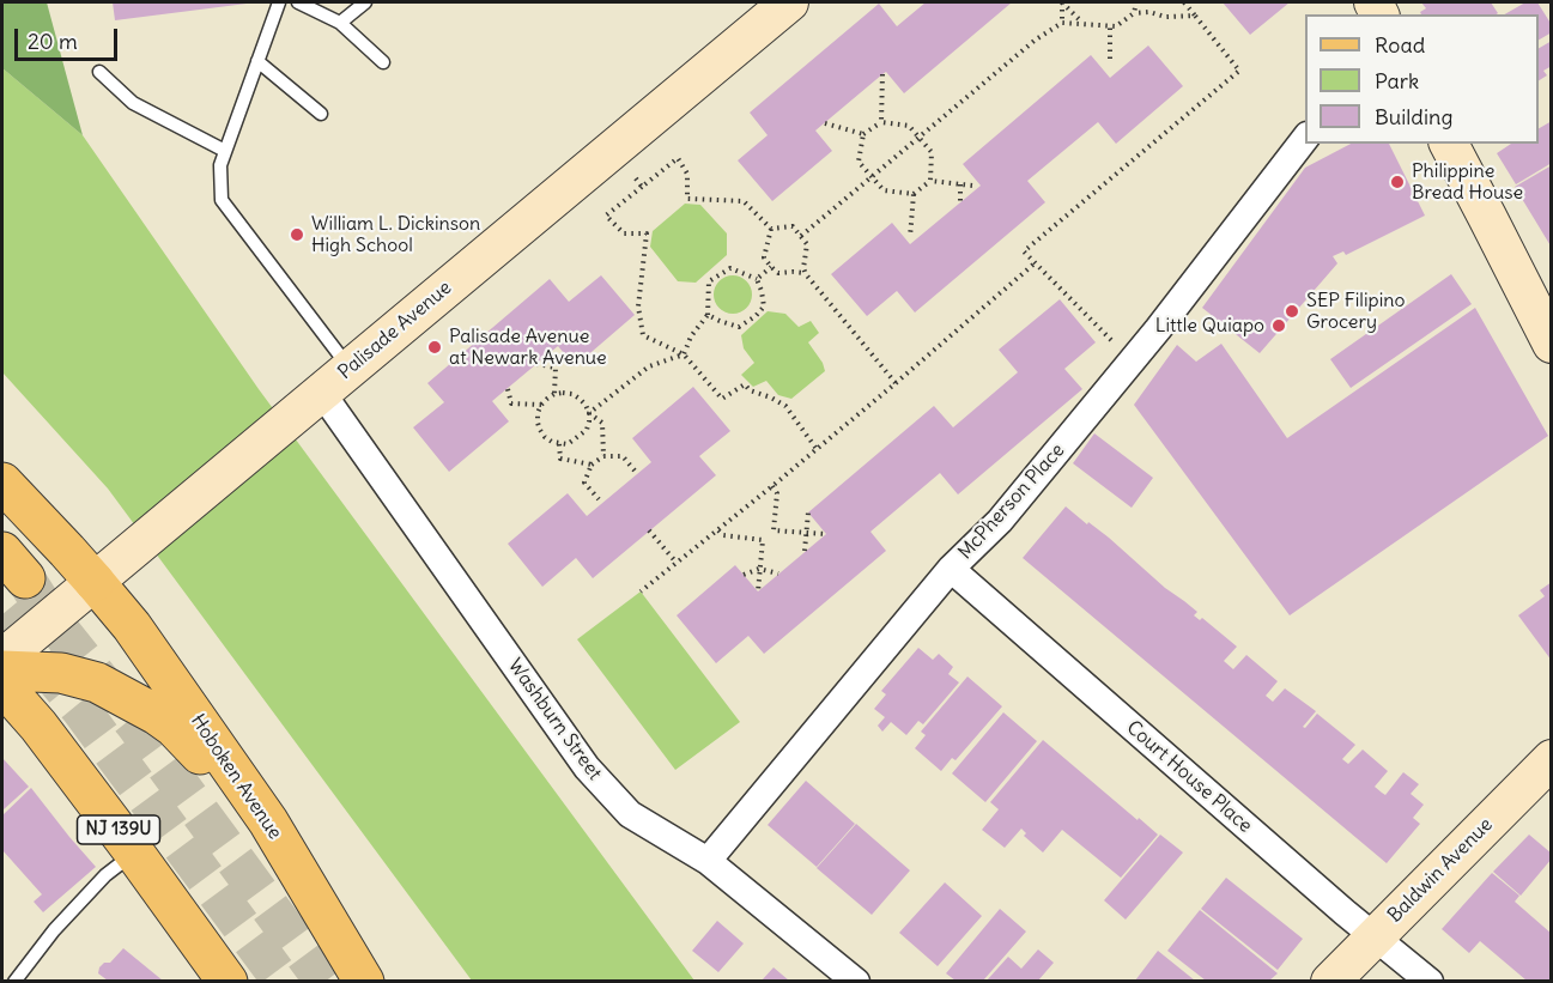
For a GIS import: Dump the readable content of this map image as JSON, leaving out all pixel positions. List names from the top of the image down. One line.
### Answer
{"streets":{"main road":["Palisade Avenue","Hoboken Avenue","NJ 139U","Baldwin Avenue"],"street":["McPherson Place","Washburn Street","Court House Place"]},"crossings":[["Palisade Avenue","Washburn Street"],["Palisade Avenue","Hoboken Avenue"],["McPherson Place","Washburn Street"],["McPherson Place","Court House Place"],["Court House Place","Baldwin Avenue"]],"places":["Philippine Bread House","William L. Dickinson High School","SEP Filipino Grocery","Little Quiapo","Palisade Avenue at Newark Avenue"],"legend":["Road","Park","Building"],"scale_bar":"20 m"}
